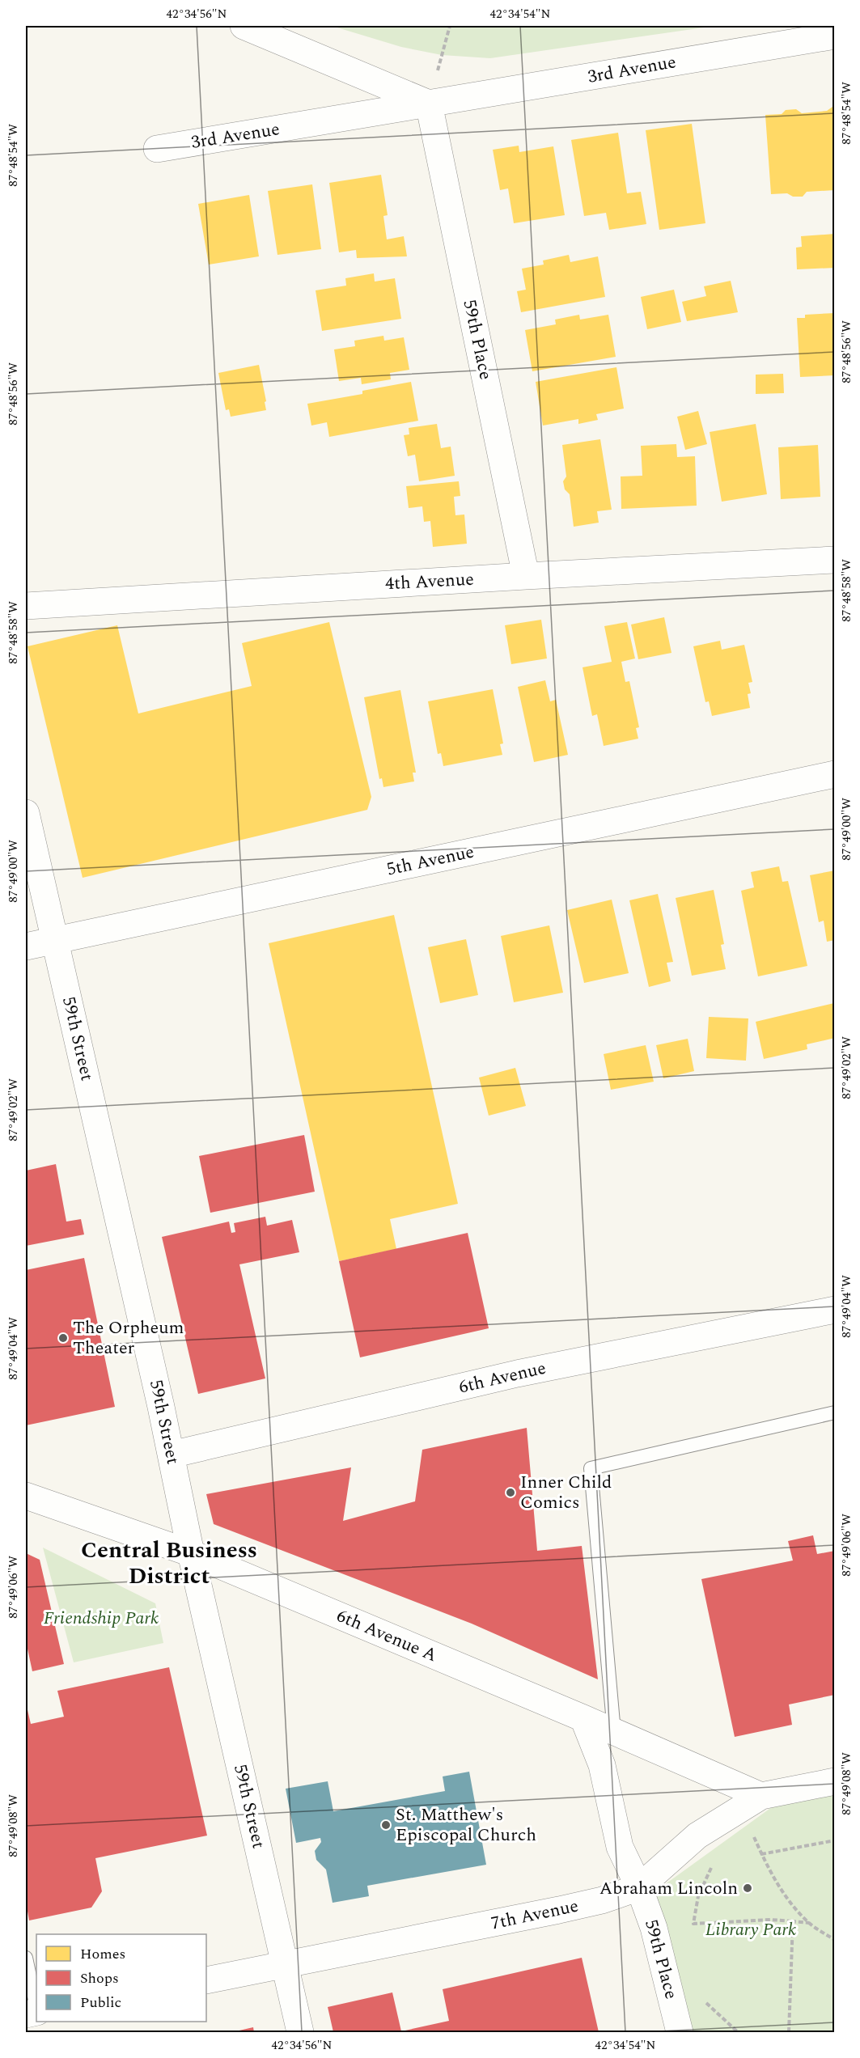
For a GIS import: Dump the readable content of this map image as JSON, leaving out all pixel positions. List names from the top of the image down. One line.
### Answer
{"streets":{"street":["3rd Avenue","59th Place","4th Avenue","5th Avenue","59th Street","6th Avenue","6th Avenue A","7th Avenue"]},"crossings":[["3rd Avenue","59th Place"],["59th Place","4th Avenue"],["59th Place","7th Avenue"],["5th Avenue","59th Street"],["59th Street","6th Avenue"],["59th Street","6th Avenue A"],["59th Street","7th Avenue"],["6th Avenue A","7th Avenue"]],"districts":["Central Business District"],"parks":["Friendship Park","Library Park"],"places":["The Orpheum Theater","Inner Child Comics","St. Matthew's Episcopal Church","Abraham Lincoln"],"legend":["Homes","Shops","Public"],"coordinates":["42°34'56\"N","42°34'54\"N","87°48'54\"W","87°48'56\"W","87°48'58\"W","87°49'00\"W","87°49'02\"W","87°49'04\"W","87°49'06\"W","87°49'08\"W"]}
